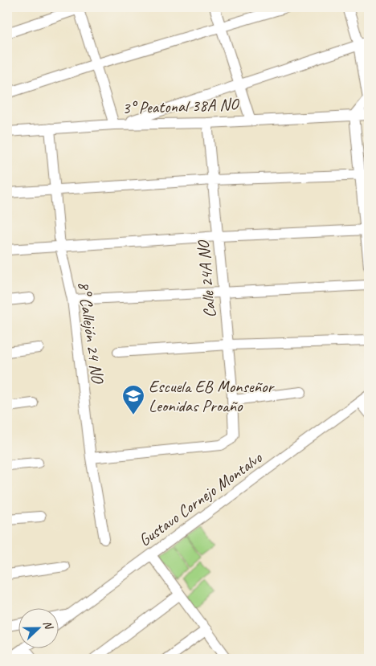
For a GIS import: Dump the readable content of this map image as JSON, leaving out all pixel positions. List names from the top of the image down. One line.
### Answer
{"streets":{"street":["3° Peatonal 38A NO","Calle 24A NO","8° Callejón 24 NO","Gustavo Cornejo Montalvo"]},"crossings":[["3° Peatonal 38A NO","Calle 24A NO"],["3° Peatonal 38A NO","8° Callejón 24 NO"],["Calle 24A NO","8° Callejón 24 NO"]],"places":{"school or university":["Escuela EB Monseñor Leonidas Proaño"]},"north":"right"}
